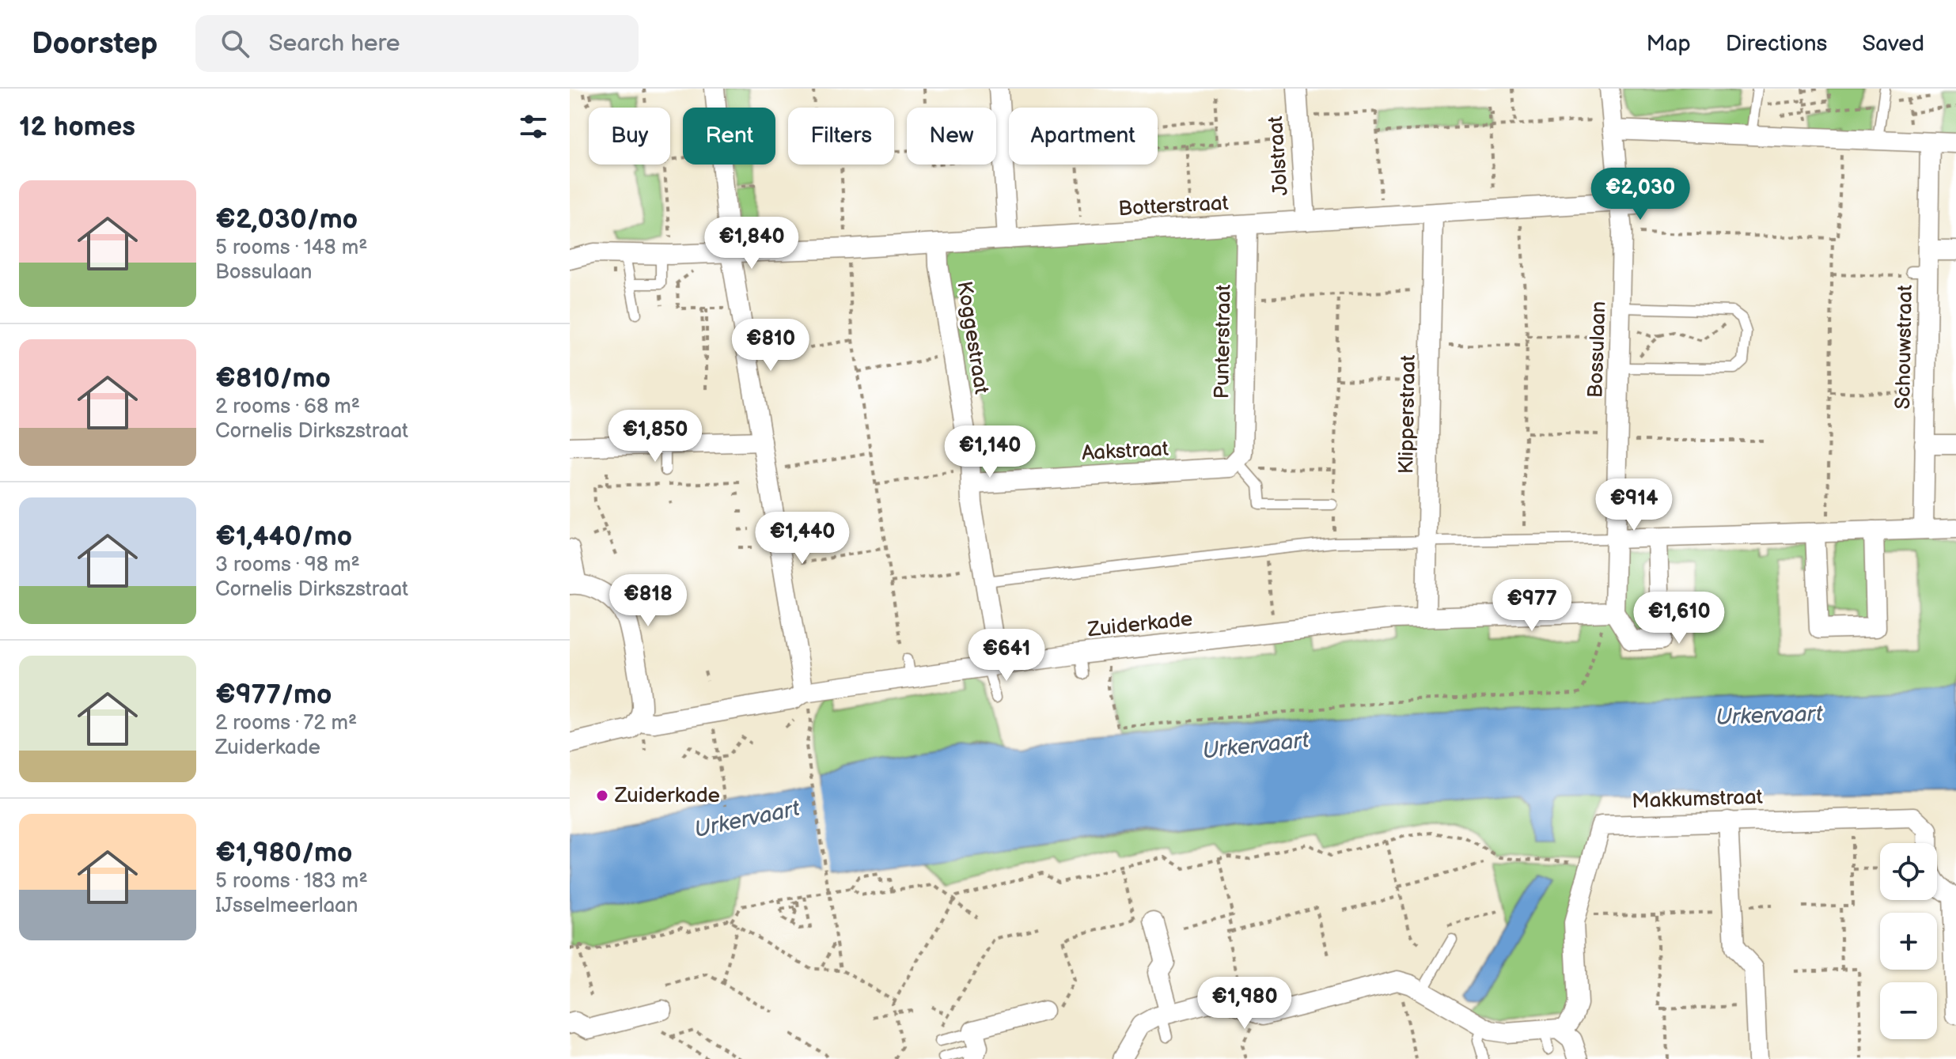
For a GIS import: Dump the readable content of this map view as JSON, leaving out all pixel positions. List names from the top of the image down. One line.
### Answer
{"streets":{"street":["Jolstraat","Botterstraat","Koggestraat","Punterstraat","Schouwstraat","Bossulaan","Klipperstraat","Aakstraat","Zuiderkade","Makkumstraat"]},"crossings":[["Jolstraat","Botterstraat"],["Botterstraat","Koggestraat"],["Botterstraat","Punterstraat"],["Botterstraat","Bossulaan"],["Botterstraat","Klipperstraat"],["Koggestraat","Aakstraat"],["Koggestraat","Zuiderkade"],["Punterstraat","Aakstraat"],["Bossulaan","Zuiderkade"],["Klipperstraat","Zuiderkade"]],"water":["Urkervaart"],"places":["Zuiderkade"],"page":{"header":"Doorstep","search":"Search here","nav":["Map","Directions","Saved"],"heading":"12 homes","chip":["Buy","Rent","Filters","New","Apartment"],"list":[{"name":"€2,030/mo","note":"5 rooms · 148 m² · Bossulaan"},{"name":"€810/mo","note":"2 rooms · 68 m² · Cornelis Dirkszstraat"},{"name":"€1,440/mo","note":"3 rooms · 98 m² · Cornelis Dirkszstraat"},{"name":"€977/mo","note":"2 rooms · 72 m² · Zuiderkade"},{"name":"€1,980/mo","note":"5 rooms · 183 m² · IJsselmeerlaan"}],"price":["€2,030","€1,840","€810","€1,850","€1,140","€914","€1,440","€818","€977","€1,610","€641","€1,980"],"map_buttons":["+","−"]}}
